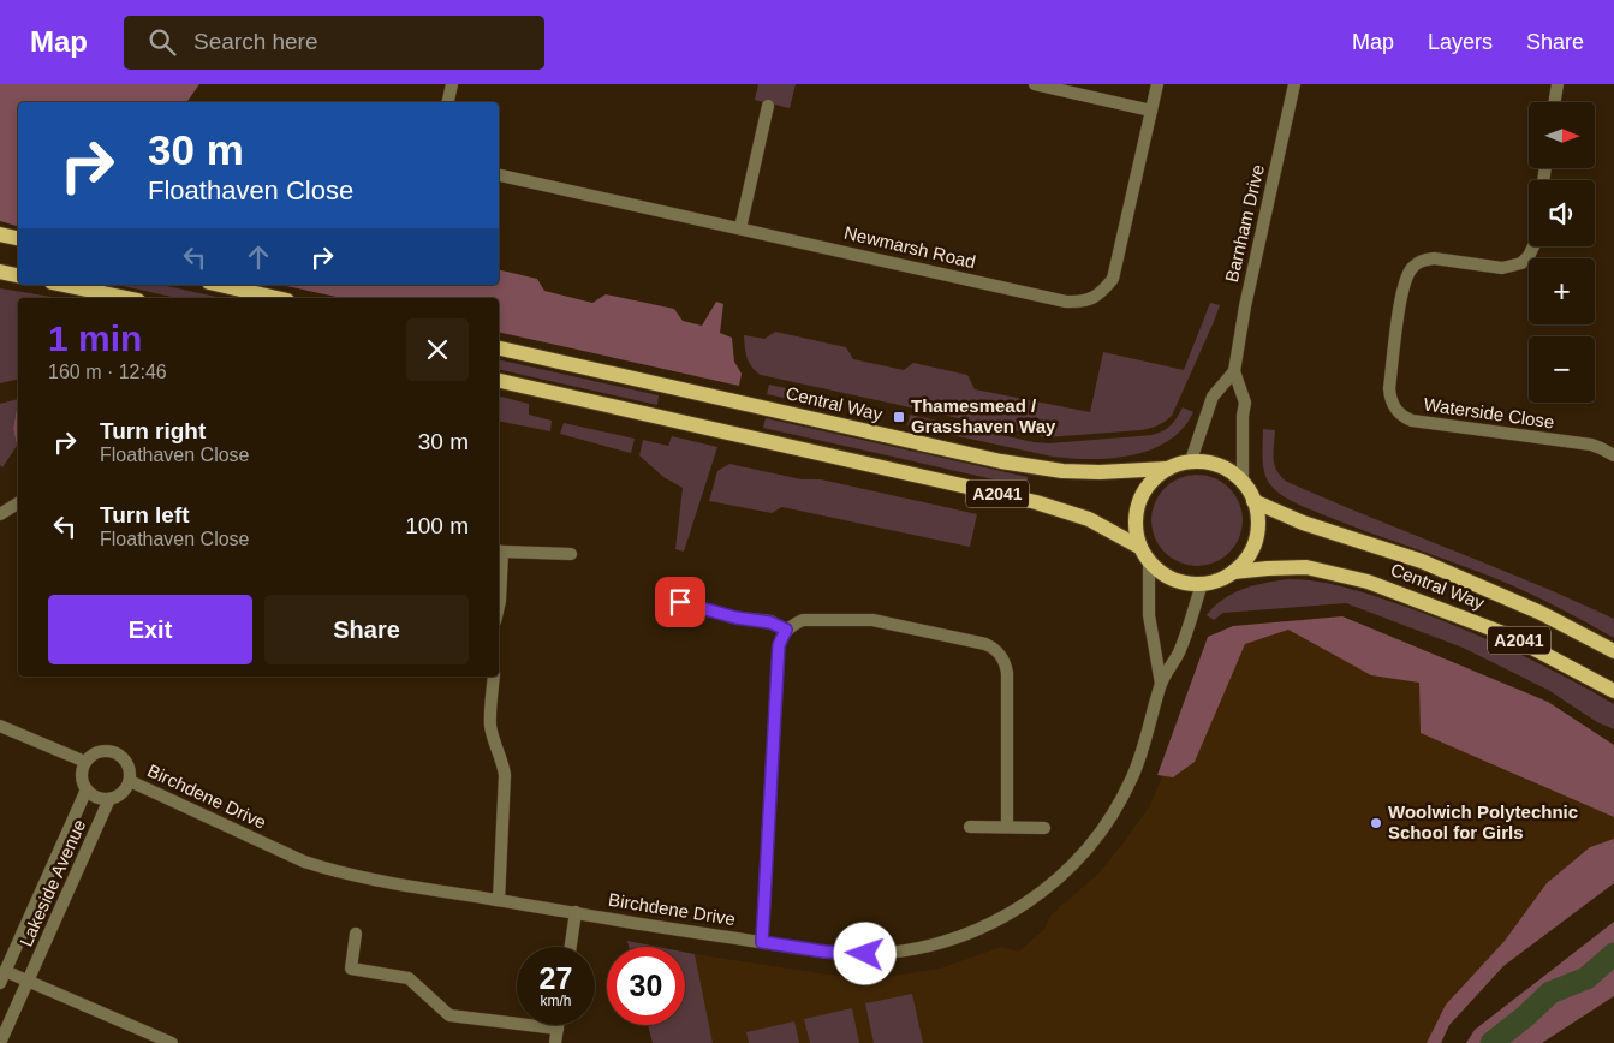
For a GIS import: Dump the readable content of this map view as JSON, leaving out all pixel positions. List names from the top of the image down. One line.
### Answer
{"streets":{"main road":["Central Way","A2041"],"street":["Barnham Drive","Newmarsh Road","Waterside Close","Birchdene Drive","Lakeside Avenue"]},"crossings":[["Barnham Drive","Central Way"],["Barnham Drive","Birchdene Drive"],["Central Way","Birchdene Drive"],["Birchdene Drive","Lakeside Avenue"]],"places":{"transit":["Thamesmead / Grasshaven Way"],"other":["Woolwich Polytechnic School for Girls"]},"north":"right","page":{"header":"Map","search":"Search here","nav":["Map","Layers","Share"],"map_buttons":["+","−"],"turn":["30 m","Floathaven Close"],"heading":["1 min","160 m · 12:46"],"list":[{"name":"Turn right","note":"Floathaven Close","value":"30 m"},{"name":"Turn left","note":"Floathaven Close","value":"100 m"}],"buttons":["Exit","Share"],"speed":"27 km/h","limit":"30"}}
